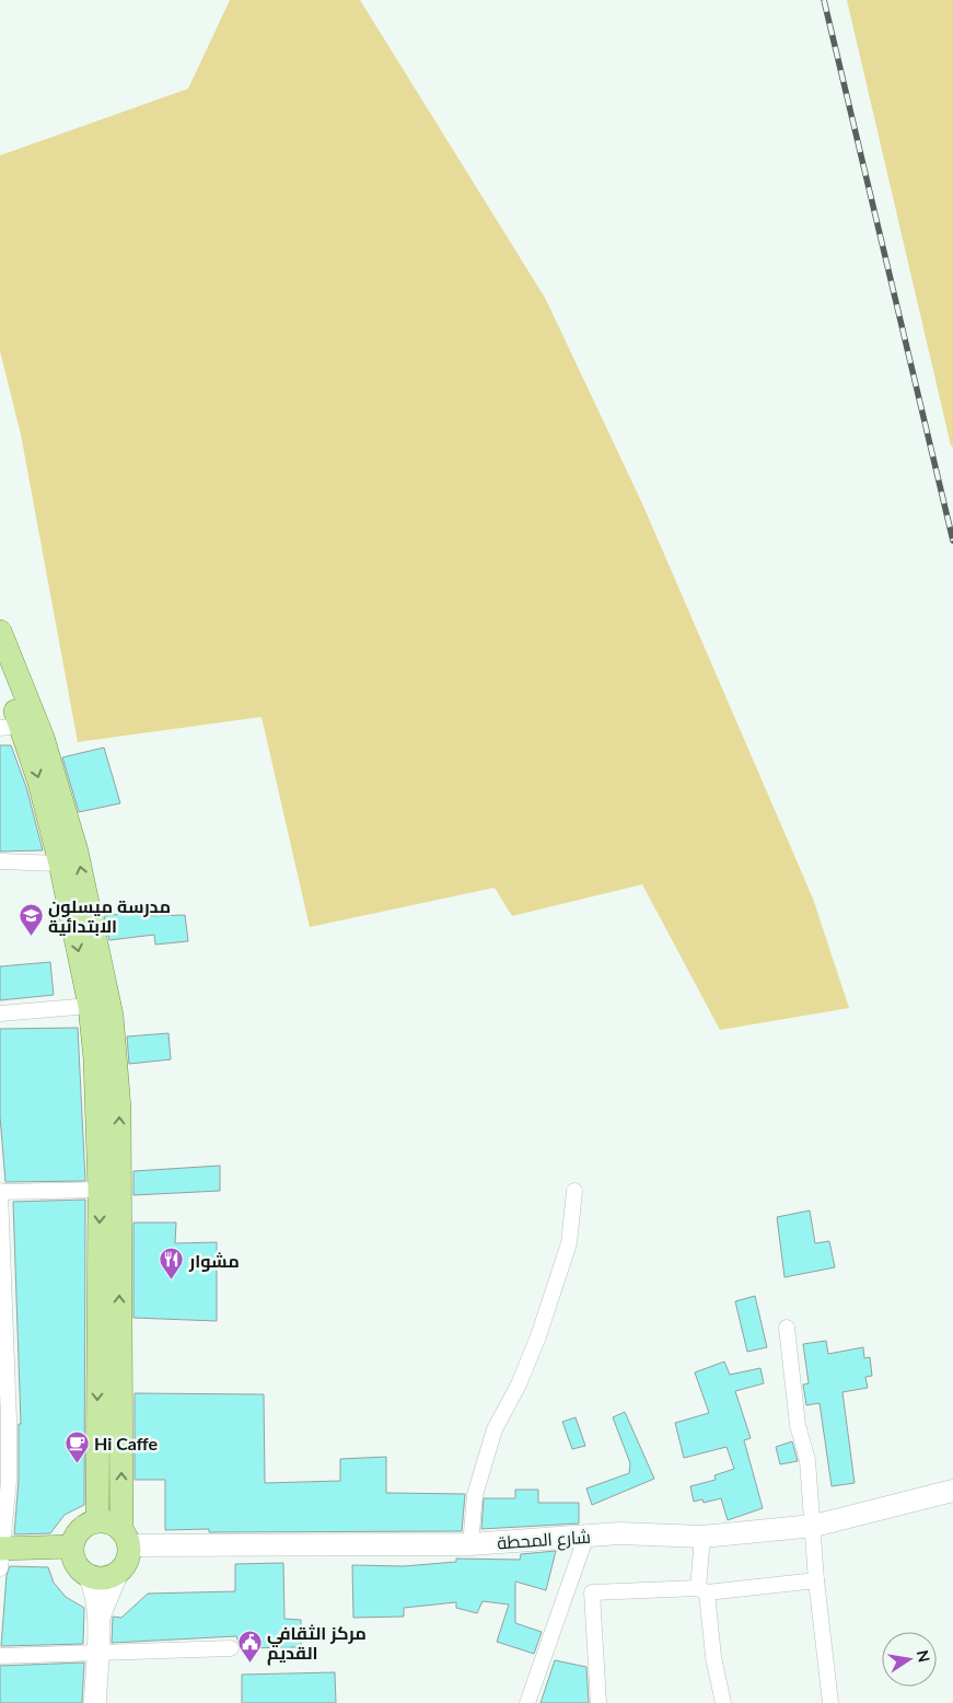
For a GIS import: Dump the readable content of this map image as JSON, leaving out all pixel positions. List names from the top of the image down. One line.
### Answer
{"streets":{"main road":["شارع المحطة"]},"places":{"school or university":["مدرسة ميسلون الابتدائية"],"restaurant":["مشوار"],"cafe":["Hi Caffe"],"public building":["مركز الثقافي القديم"]},"north":"right"}
